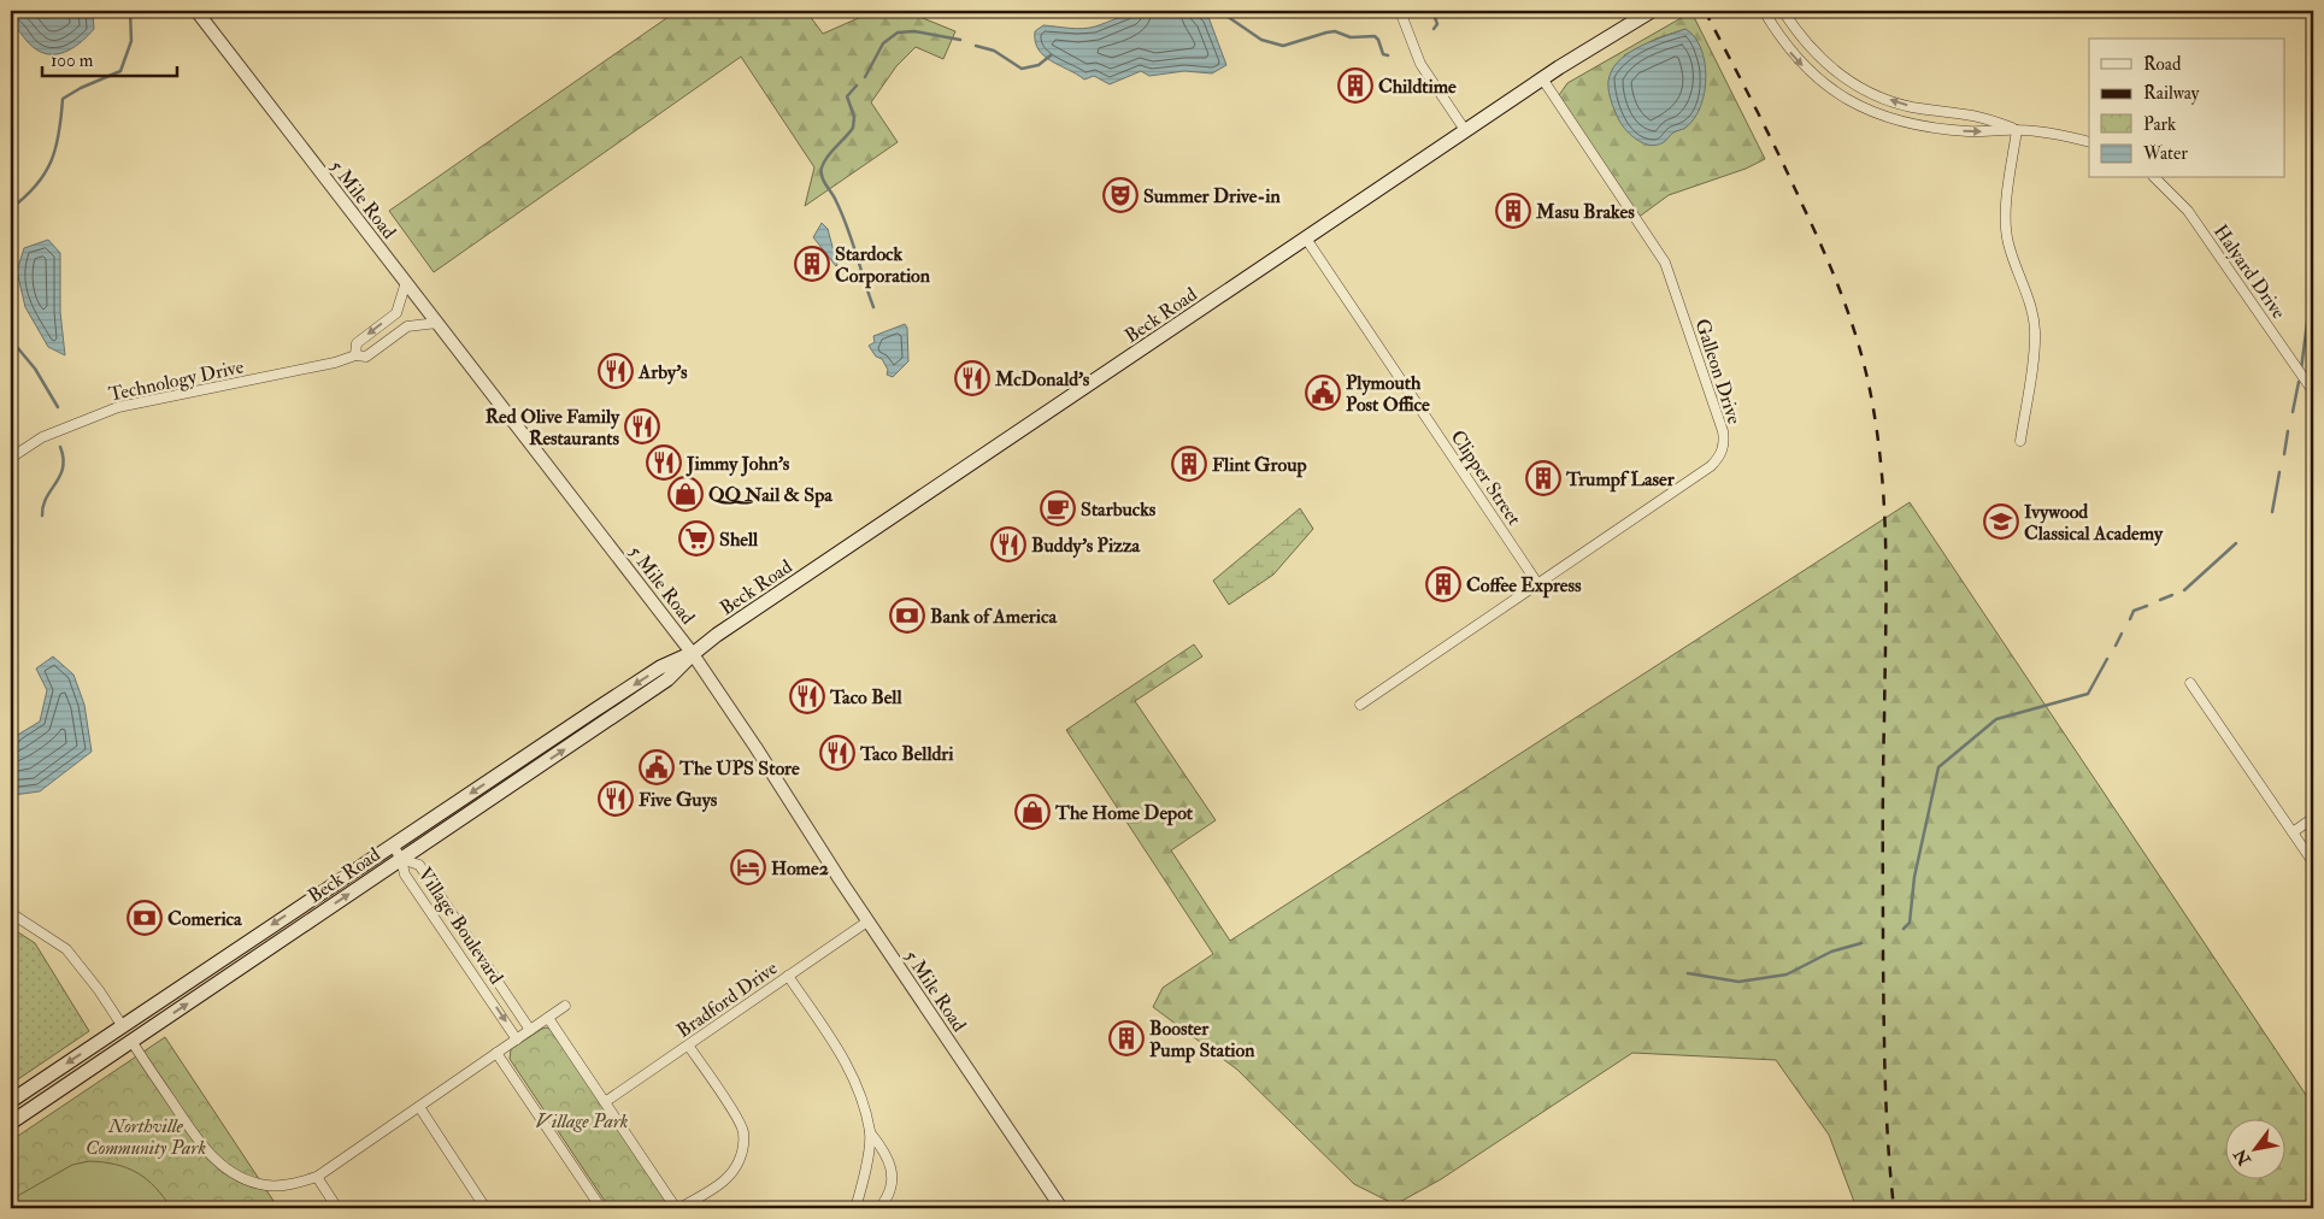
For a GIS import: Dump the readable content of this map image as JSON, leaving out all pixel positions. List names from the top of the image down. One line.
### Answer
{"streets":{"main road":["Beck Road"],"street":["5 Mile Road","Halyard Drive","Galleon Drive","Technology Drive","Clipper Street","Village Boulevard","Bradford Drive"]},"crossings":[["5 Mile Road","Beck Road"],["5 Mile Road","Technology Drive"],["5 Mile Road","Bradford Drive"],["Beck Road","Galleon Drive"],["Beck Road","Clipper Street"],["Beck Road","Village Boulevard"],["Galleon Drive","Clipper Street"]],"parks":["Village Park","Northville Community Park"],"places":{"building":["Childtime","Masu Brakes","Stardock Corporation","Flint Group","Trumpf Laser","Coffee Express","Booster Pump Station"],"theatre":["Summer Drive-in"],"restaurant":["Arby's","McDonald's","Red Olive Family Restaurants","Jimmy John's","Buddy's Pizza","Taco Bell","Taco Belldri","Five Guys"],"public building":["Plymouth Post Office","The UPS Store"],"shop":["QQ Nail & Spa","The Home Depot"],"cafe":["Starbucks"],"school or university":["Ivywood Classical Academy"],"supermarket":["Shell"],"bank":["Bank of America","Comerica"],"hotel":["Home2"]},"legend":["Road","Railway","Park","Water"],"scale_bar":"100 m","north":"bottom left"}
